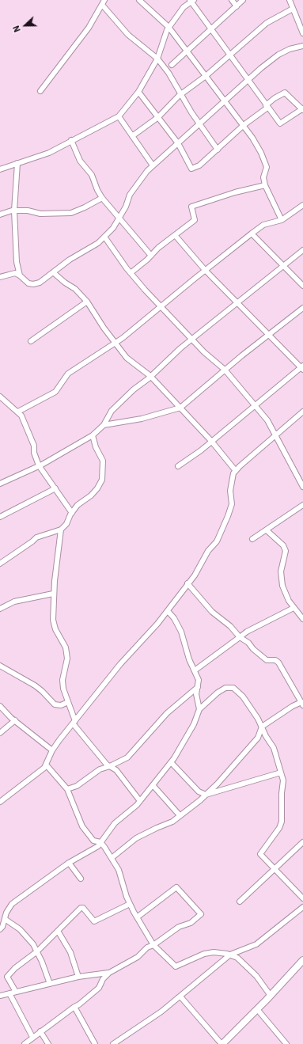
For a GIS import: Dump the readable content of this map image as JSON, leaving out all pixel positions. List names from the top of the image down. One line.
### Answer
{"north":"left"}
